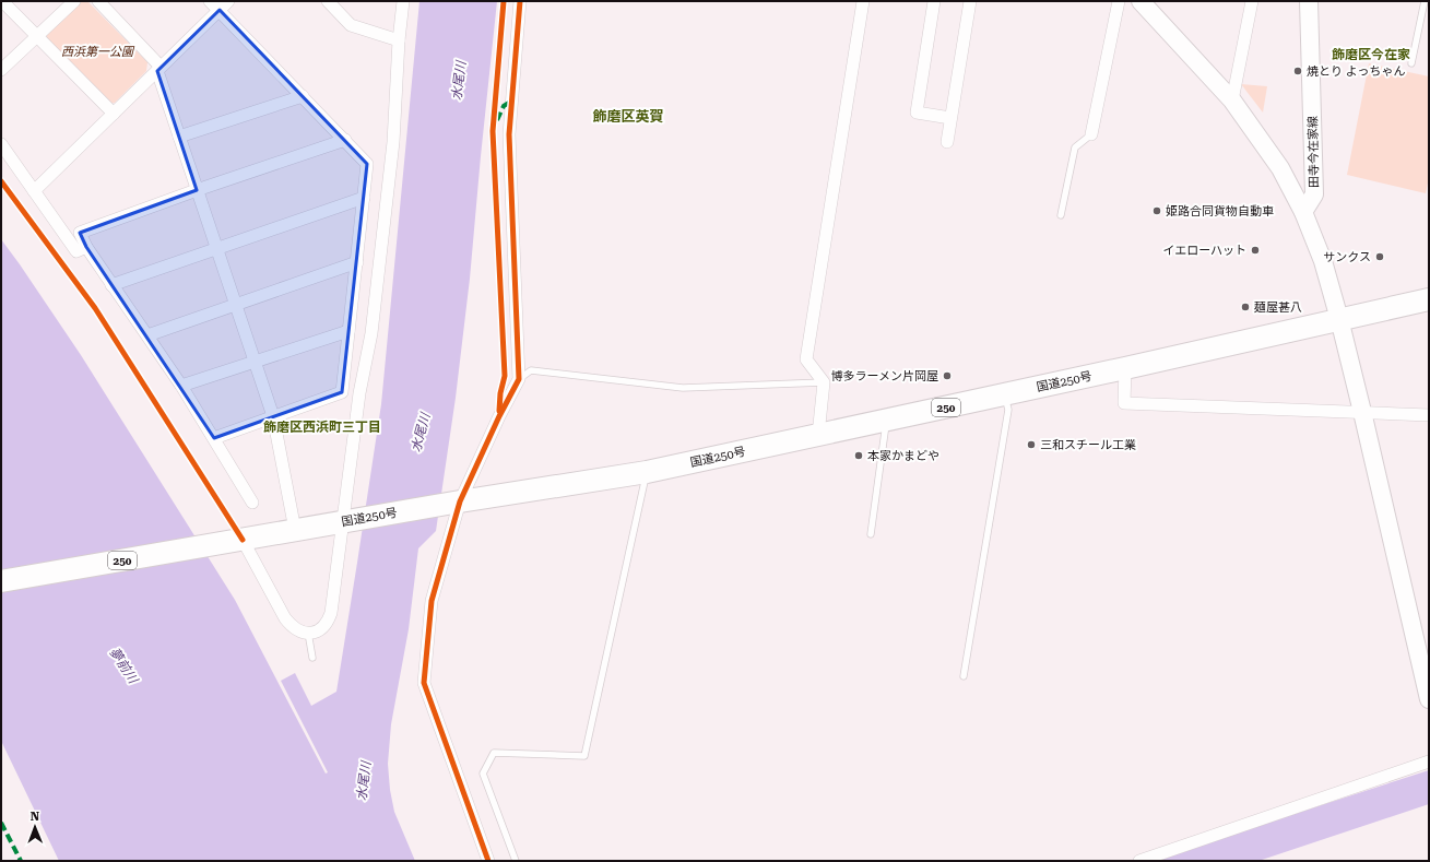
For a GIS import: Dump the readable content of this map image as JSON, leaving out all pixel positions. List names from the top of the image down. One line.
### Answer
{"streets":{"highway":["国道250号","250"],"street":["田寺今在家線"]},"districts":["飾磨区今在家","飾磨区英賀","飾磨区西浜町三丁目"],"water":["水尾川","夢前川"],"parks":["西浜第一公園"],"places":["焼とり よっちゃん","姫路合同貨物自動車","イエローハット","サンクス","麺屋甚八","博多ラーメン片岡屋","三和スチール工業","本家かまどや"],"north":"top"}
